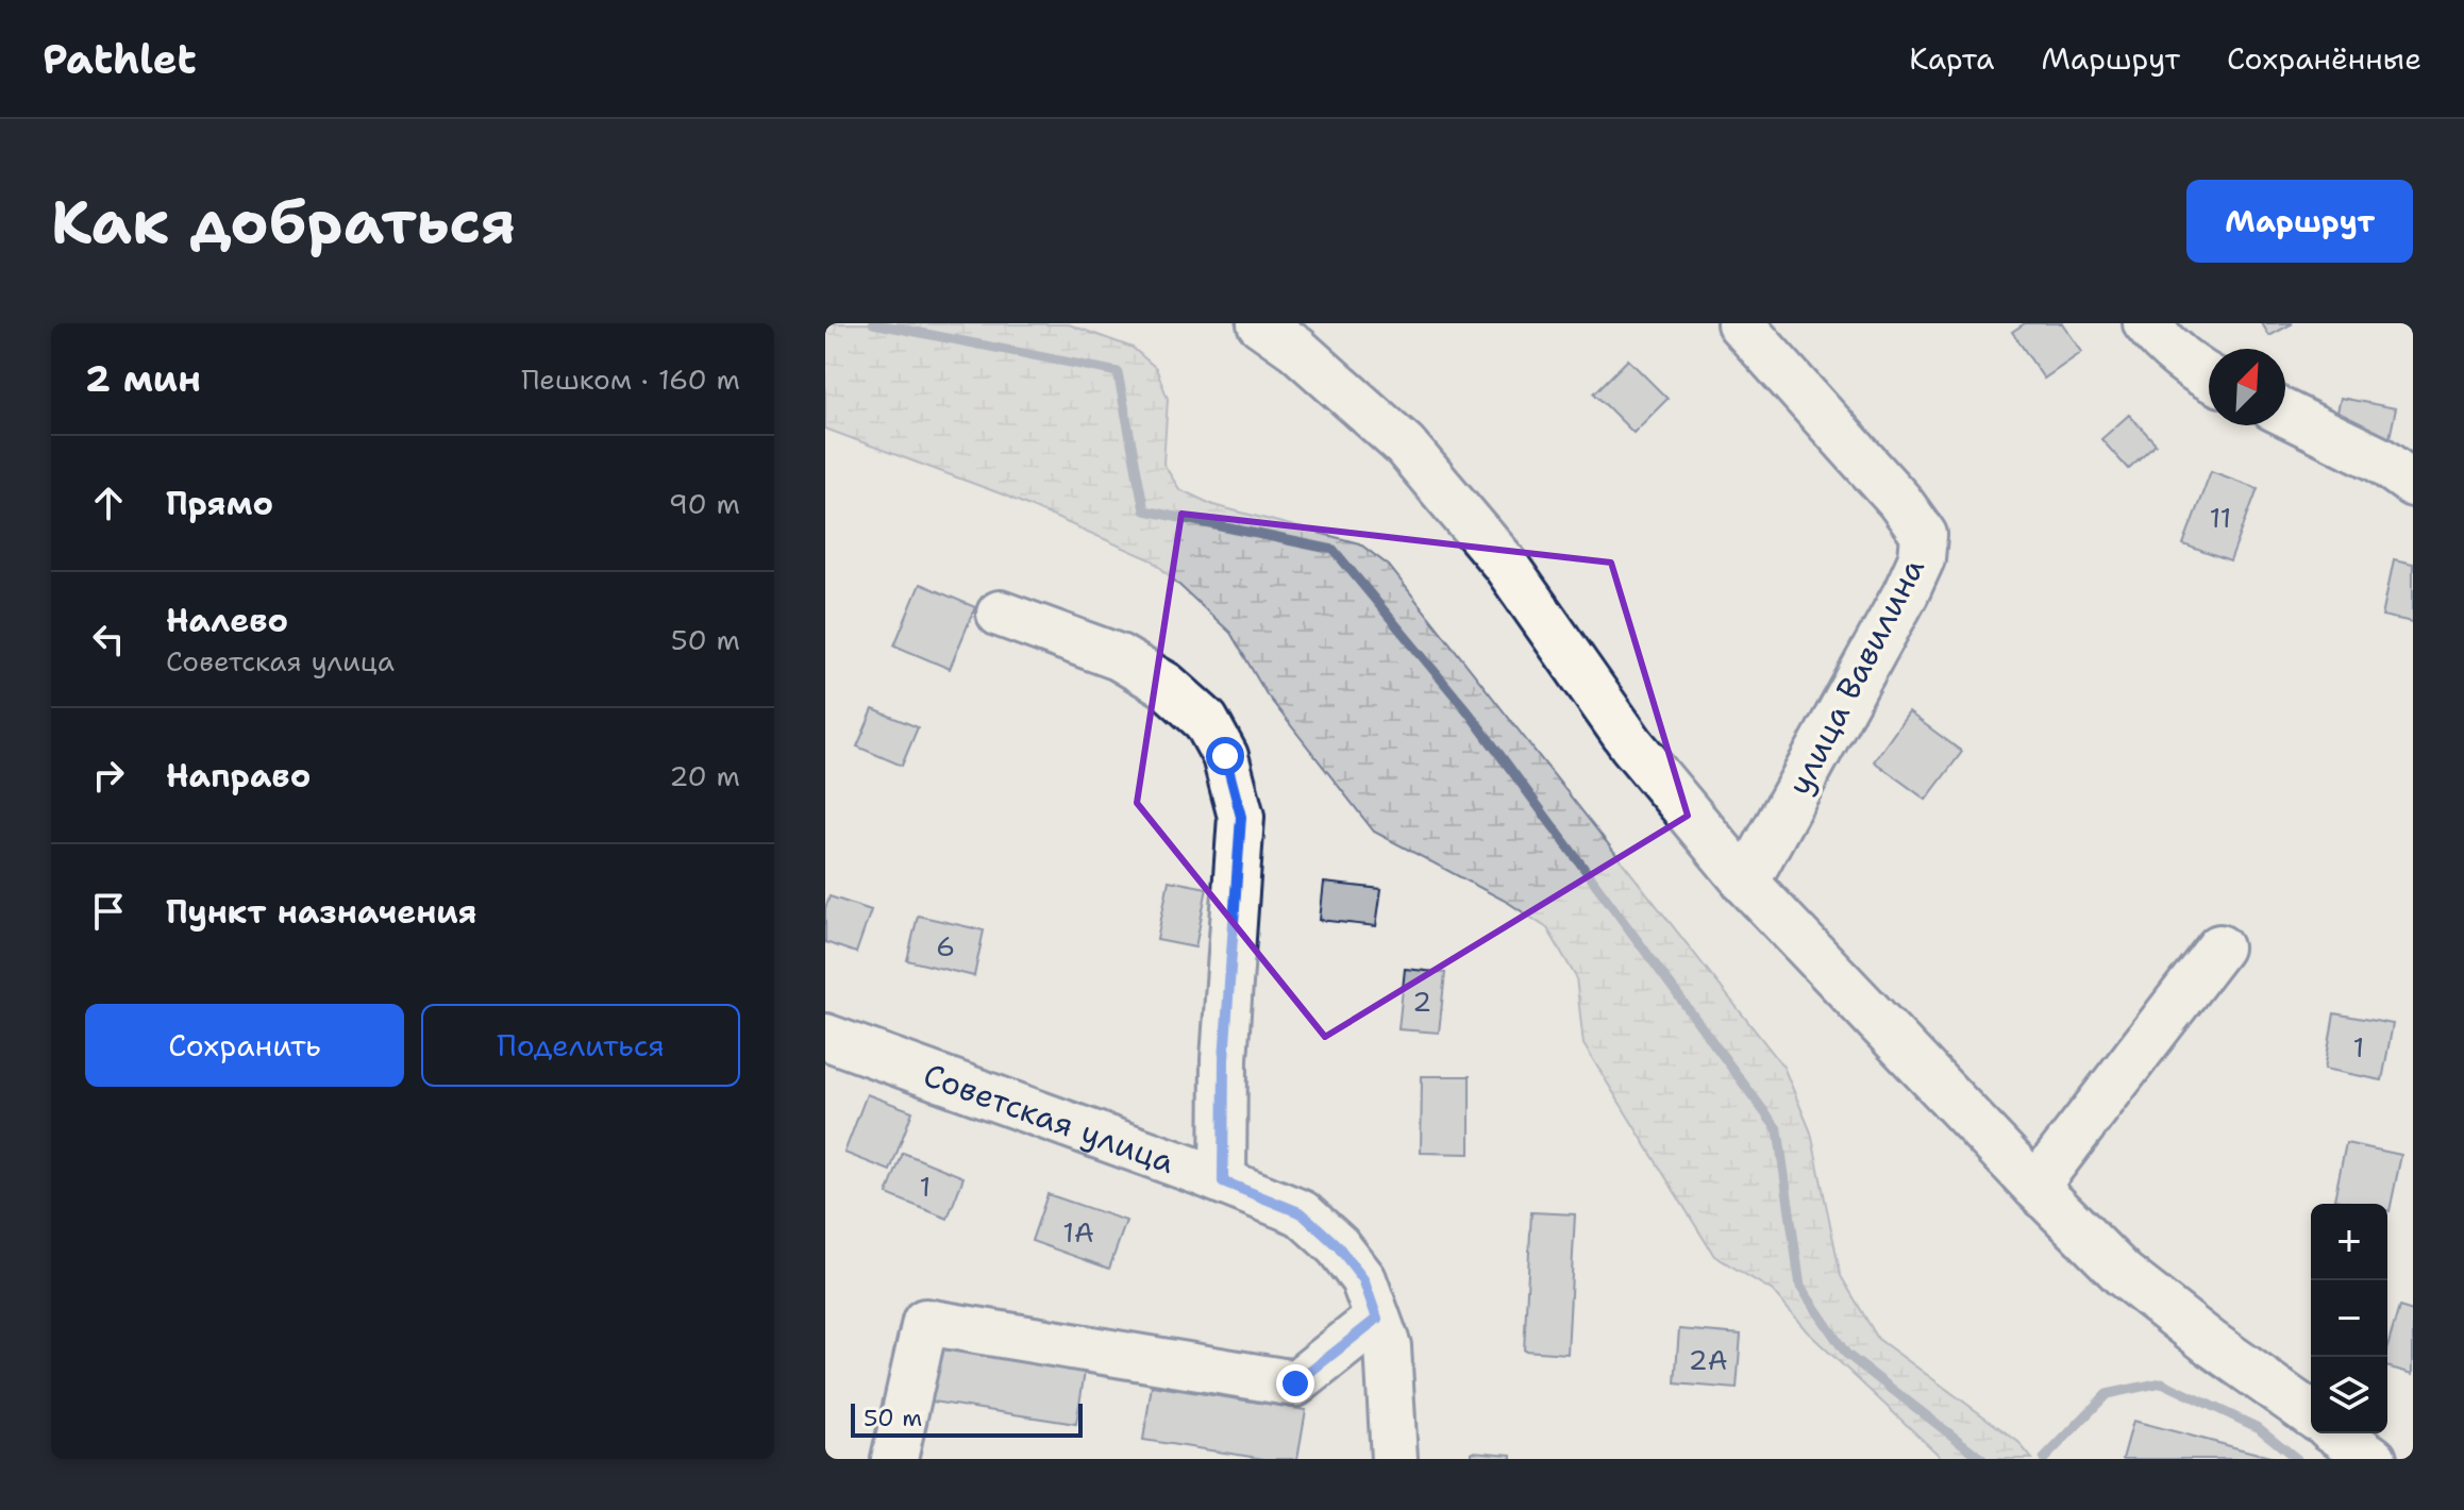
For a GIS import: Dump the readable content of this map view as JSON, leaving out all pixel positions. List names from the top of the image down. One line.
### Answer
{"streets":{"street":["улица Вавилина","Советская улица"]},"house_numbers":["11","6","2","1","1","1А","2А"],"scale_bar":"50 m","north":"top right","page":{"header":"Pathlet","nav":["Карта","Маршрут","Сохранённые"],"buttons":["Маршрут",["Сохранить","Поделиться"]],"title":"Как добраться","heading":["2 мин","Пешком · 160 m"],"list":[["Прямо","90 m"],["Налево","Советская улица","50 m"],["Направо","20 m"],"Пункт назначения"],"map_buttons":["+","−"],"scale":"50 m"}}
